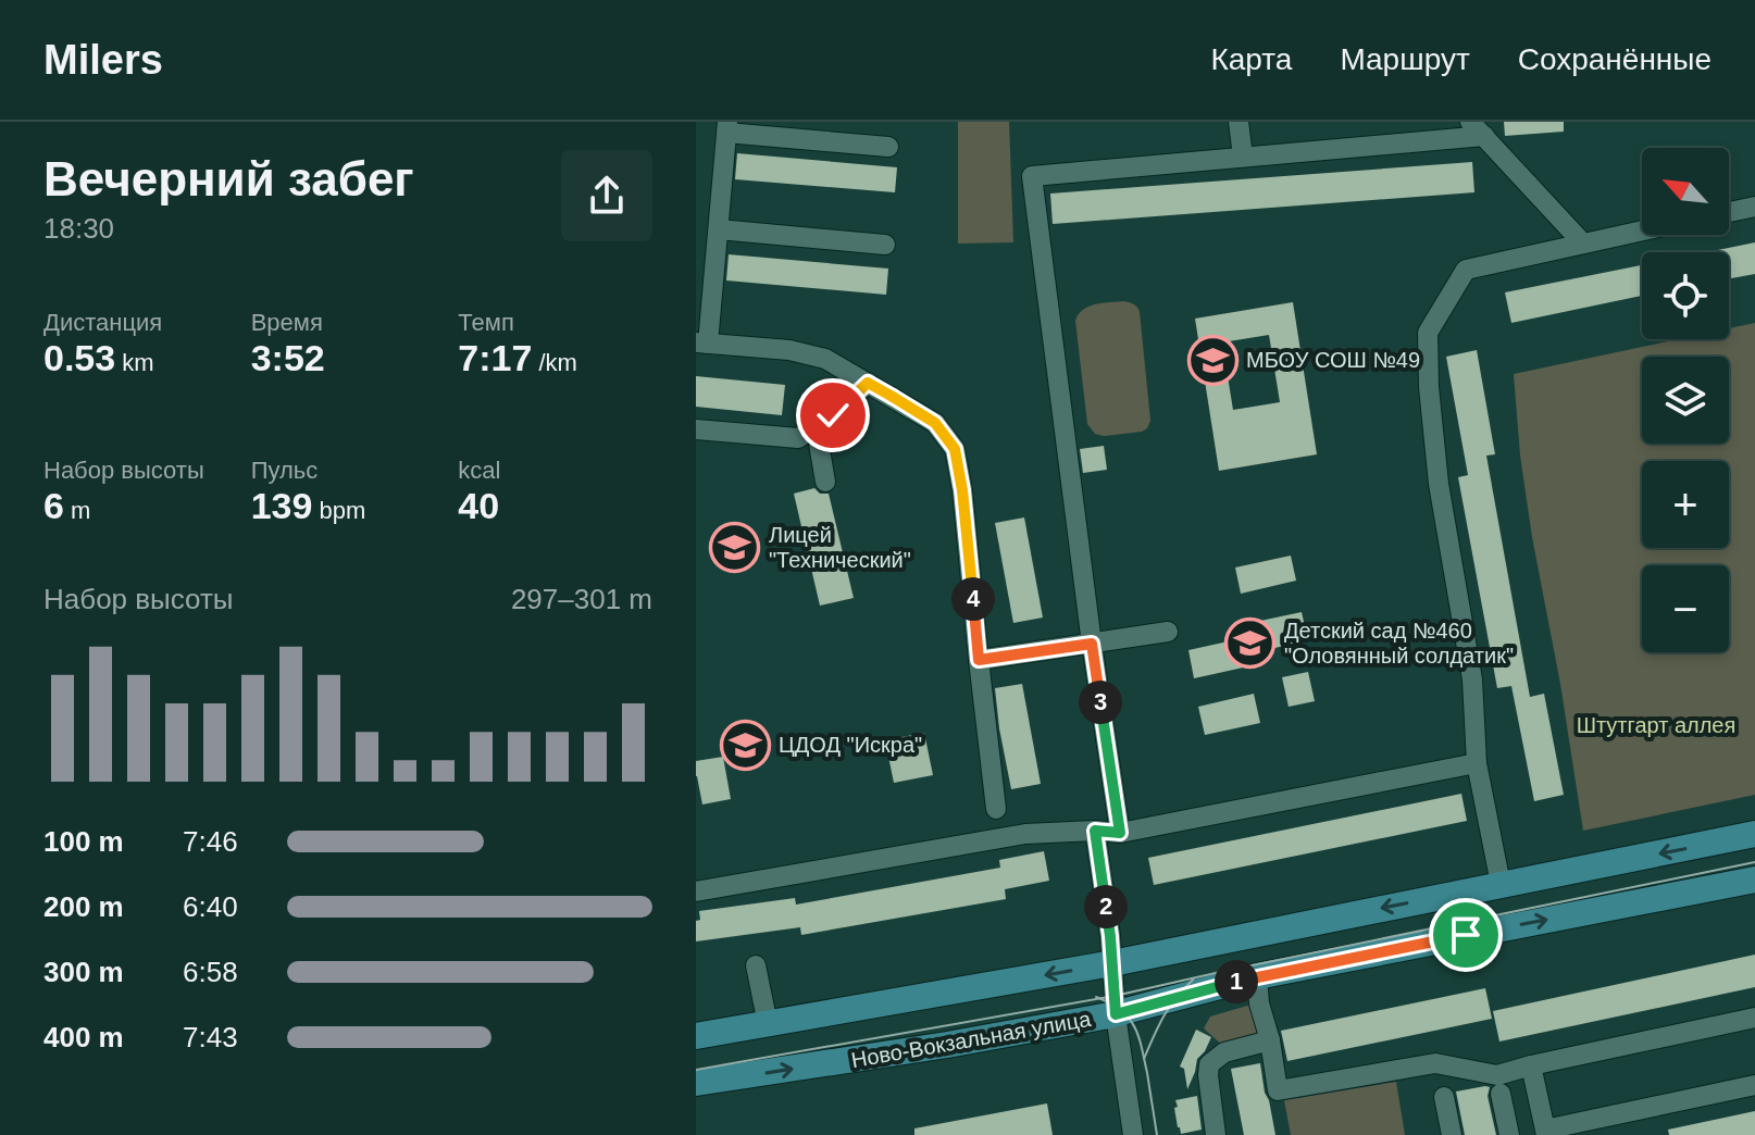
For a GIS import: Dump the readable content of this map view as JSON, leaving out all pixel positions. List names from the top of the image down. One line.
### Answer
{"streets":{"main road":["Ново-Вокзальная улица"]},"parks":["Штутгарт аллея"],"places":{"school or university":["МБОУ СОШ №49","Лицей \"Технический\"","Детский сад №460 \"Оловянный солдатик\"","ЦДОД \"Искра\""]},"north":"top left","page":{"header":"Milers","nav":["Карта","Маршрут","Сохранённые"],"heading":["Вечерний забег","18:30"],"map_buttons":["+","−"],"stats":[["Дистанция","0.53 km"],["Время","3:52"],["Темп","7:17 /km"],["Набор высоты","6 m"],["Пульс","139 bpm"],["kcal","40"]],"chart":["Набор высоты","297–301 m"],"pins":["4","3","2","1"],"list":[{"name":"100 m","note":"7:46"},{"name":"200 m","note":"6:40"},{"name":"300 m","note":"6:58"},{"name":"400 m","note":"7:43"}]}}
